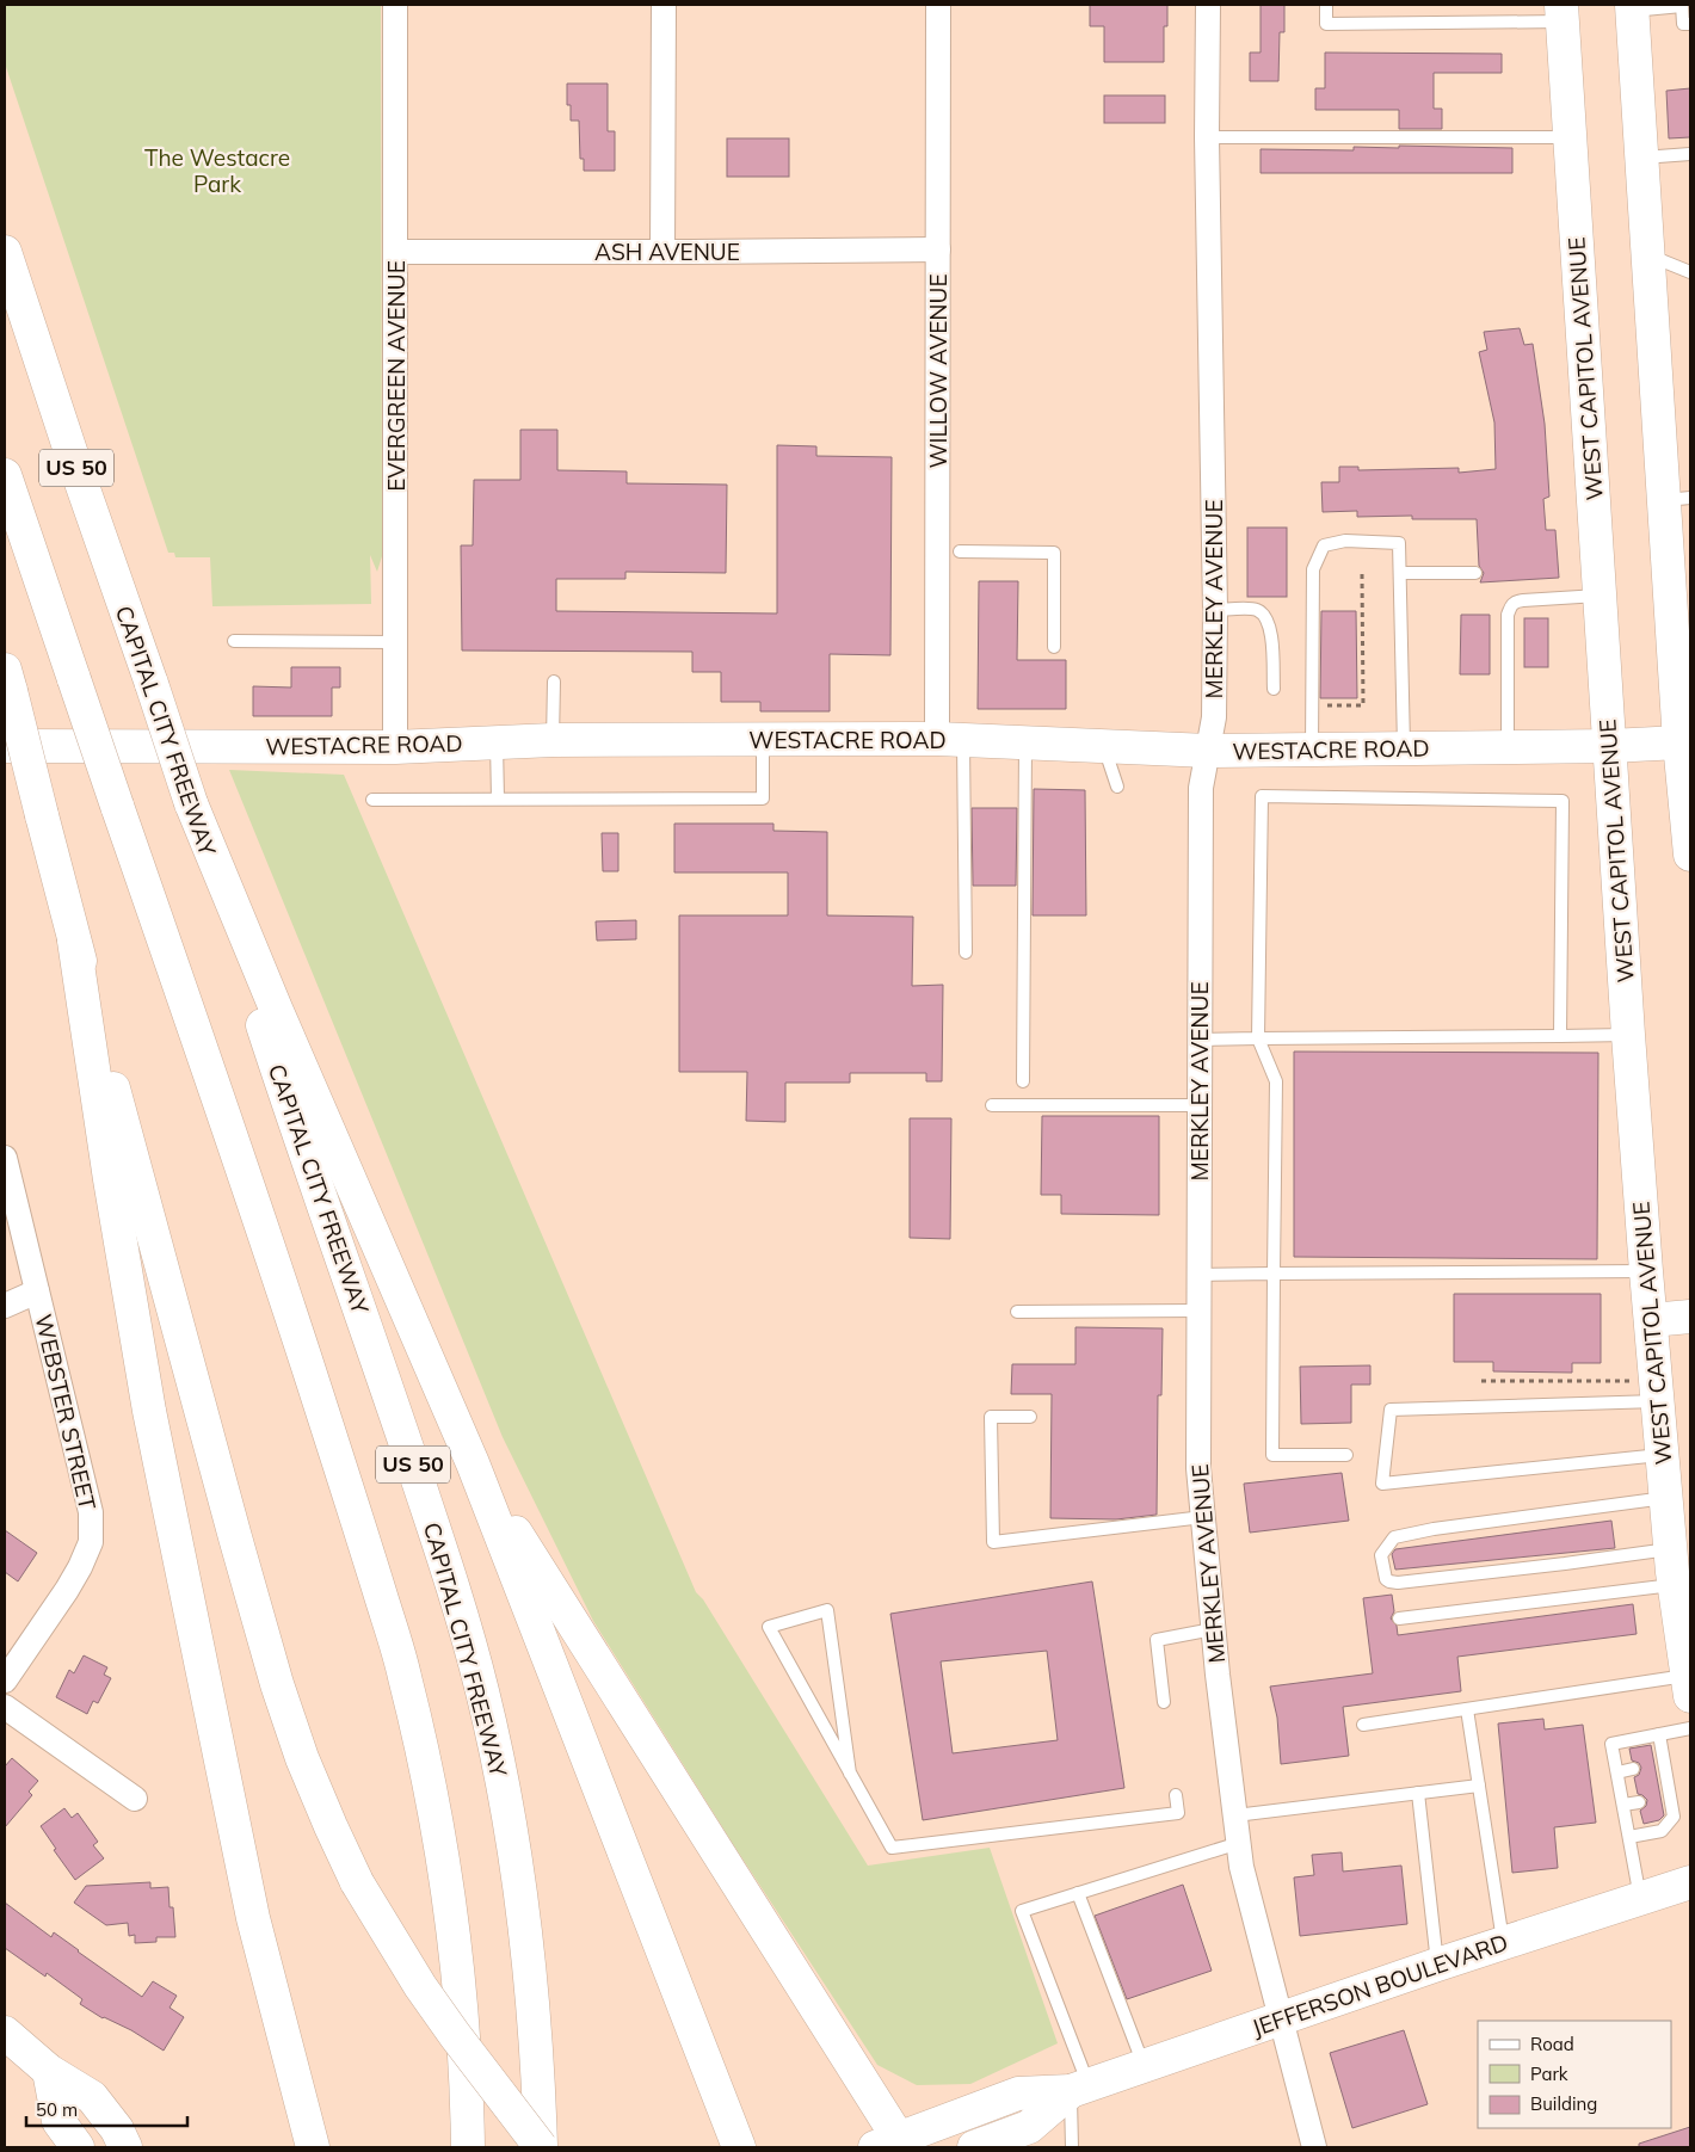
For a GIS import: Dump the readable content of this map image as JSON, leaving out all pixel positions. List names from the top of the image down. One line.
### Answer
{"streets":{"main road":["WEST CAPITOL AVENUE","US 50","CAPITAL CITY FREEWAY","WESTACRE ROAD","JEFFERSON BOULEVARD"],"street":["ASH AVENUE","WILLOW AVENUE","EVERGREEN AVENUE","MERKLEY AVENUE","WEBSTER STREET"]},"crossings":[["ASH AVENUE","WILLOW AVENUE"],["ASH AVENUE","EVERGREEN AVENUE"],["WEST CAPITOL AVENUE","WESTACRE ROAD"],["WILLOW AVENUE","WESTACRE ROAD"],["EVERGREEN AVENUE","WESTACRE ROAD"],["MERKLEY AVENUE","WESTACRE ROAD"],["MERKLEY AVENUE","JEFFERSON BOULEVARD"]],"parks":["The Westacre Park"],"legend":["Road","Park","Building"],"scale_bar":"50 m"}
